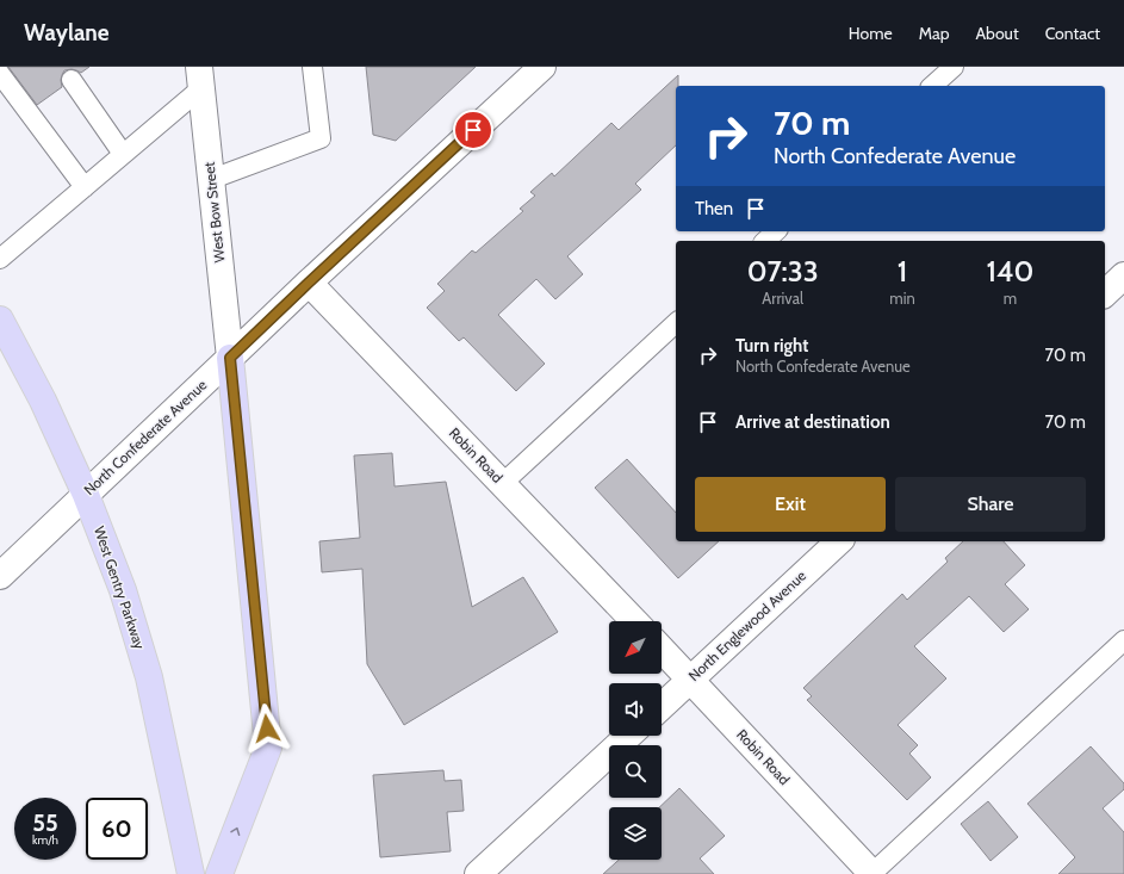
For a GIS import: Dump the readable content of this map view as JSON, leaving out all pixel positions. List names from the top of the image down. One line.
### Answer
{"streets":{"main road":["West Gentry Parkway"],"street":["West Bow Street","North Confederate Avenue","Robin Road","North Englewood Avenue"]},"crossings":[["West Bow Street","North Confederate Avenue"],["North Confederate Avenue","Robin Road"],["North Confederate Avenue","West Gentry Parkway"],["Robin Road","North Englewood Avenue"]],"north":"bottom left","page":{"header":"Waylane","nav":["Home","Map","About","Contact"],"turn":["70 m","North Confederate Avenue"],"then":"Then","eta":["07:33","Arrival","1","min","140","m"],"list":[{"name":"Turn right","note":"North Confederate Avenue","value":"70 m"},{"name":"Arrive at destination","value":"70 m"}],"buttons":["Exit","Share"],"speed":"55 km/h","limit":"60"}}
